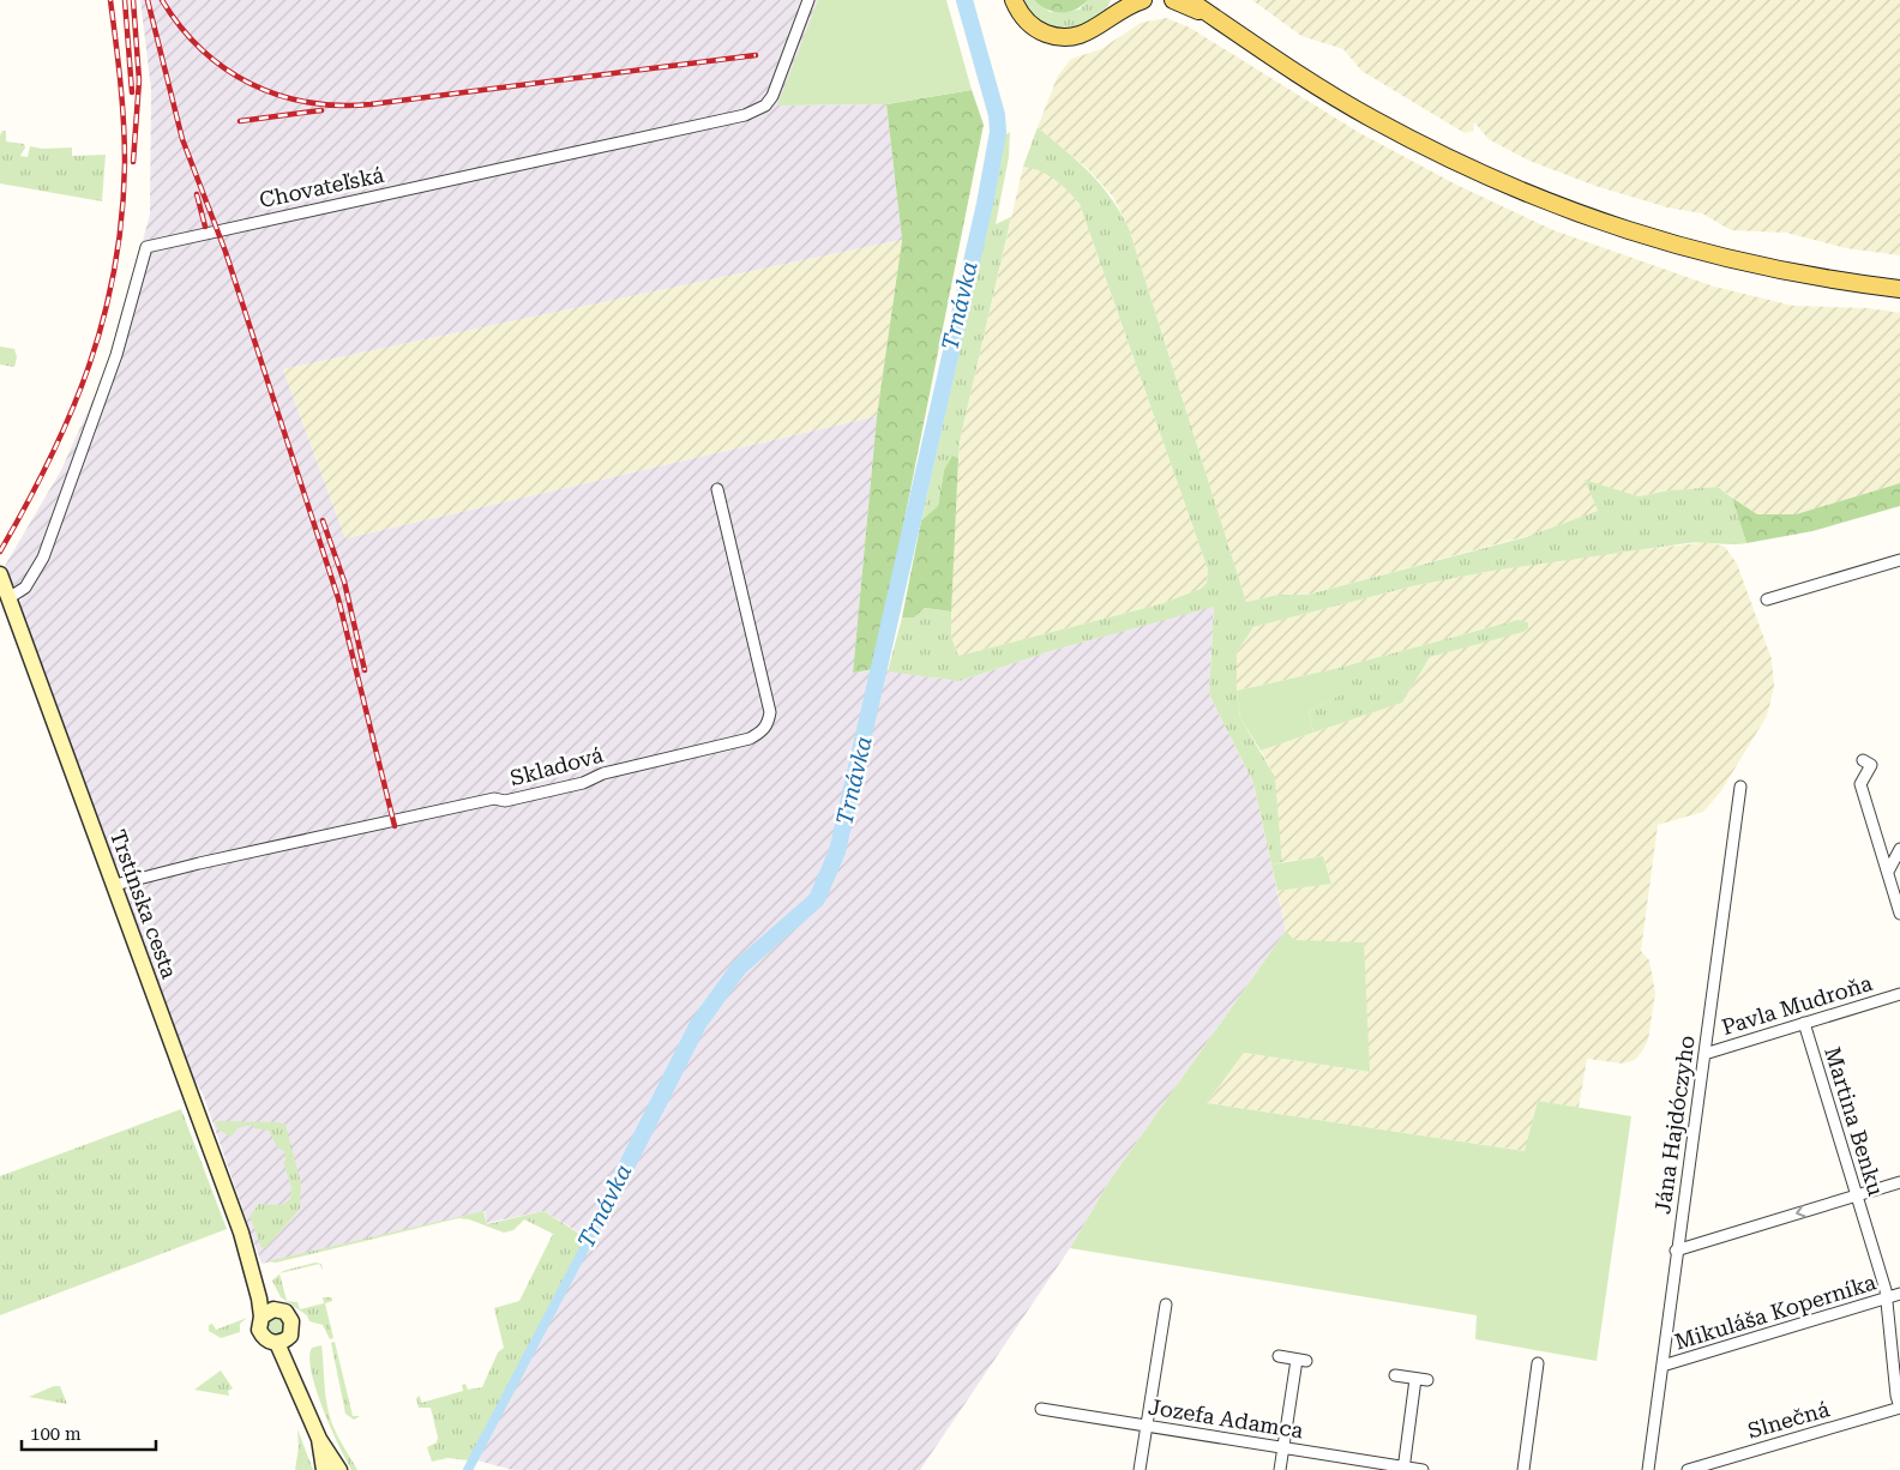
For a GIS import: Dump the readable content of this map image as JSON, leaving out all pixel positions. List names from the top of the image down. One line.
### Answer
{"streets":{"main road":["Trstínska cesta"],"street":["Chovateľská","Skladová","Pavla Mudroňa","Martina Benku","Jána Hajdóczyho","Mikuláša Koperníka","Jozefa Adamca","Slnečná"]},"crossings":[["Chovateľská","Trstínska cesta"],["Skladová","Trstínska cesta"],["Pavla Mudroňa","Martina Benku"],["Pavla Mudroňa","Jána Hajdóczyho"],["Martina Benku","Mikuláša Koperníka"],["Martina Benku","Slnečná"],["Jána Hajdóczyho","Mikuláša Koperníka"]],"water":["Trnávka"],"scale_bar":"100 m"}
